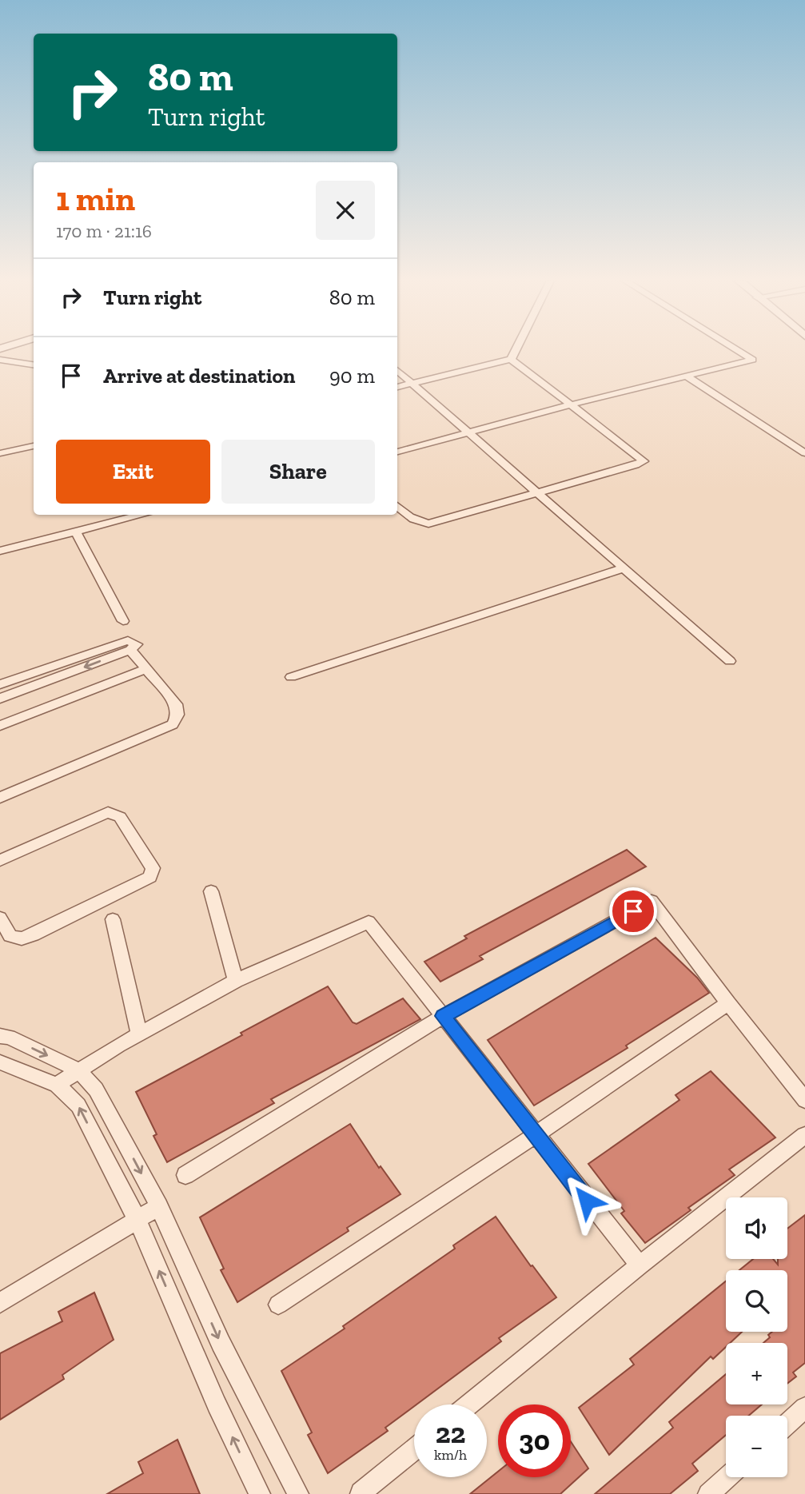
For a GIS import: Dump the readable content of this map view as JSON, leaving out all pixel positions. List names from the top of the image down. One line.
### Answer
{"page":{"turn":["80 m","Turn right"],"heading":["1 min","170 m · 21:16"],"list":[{"name":"Turn right","value":"80 m"},{"name":"Arrive at destination","value":"90 m"}],"buttons":["Exit","Share"],"map_buttons":["+","−"],"speed":"22 km/h","limit":"30"}}
